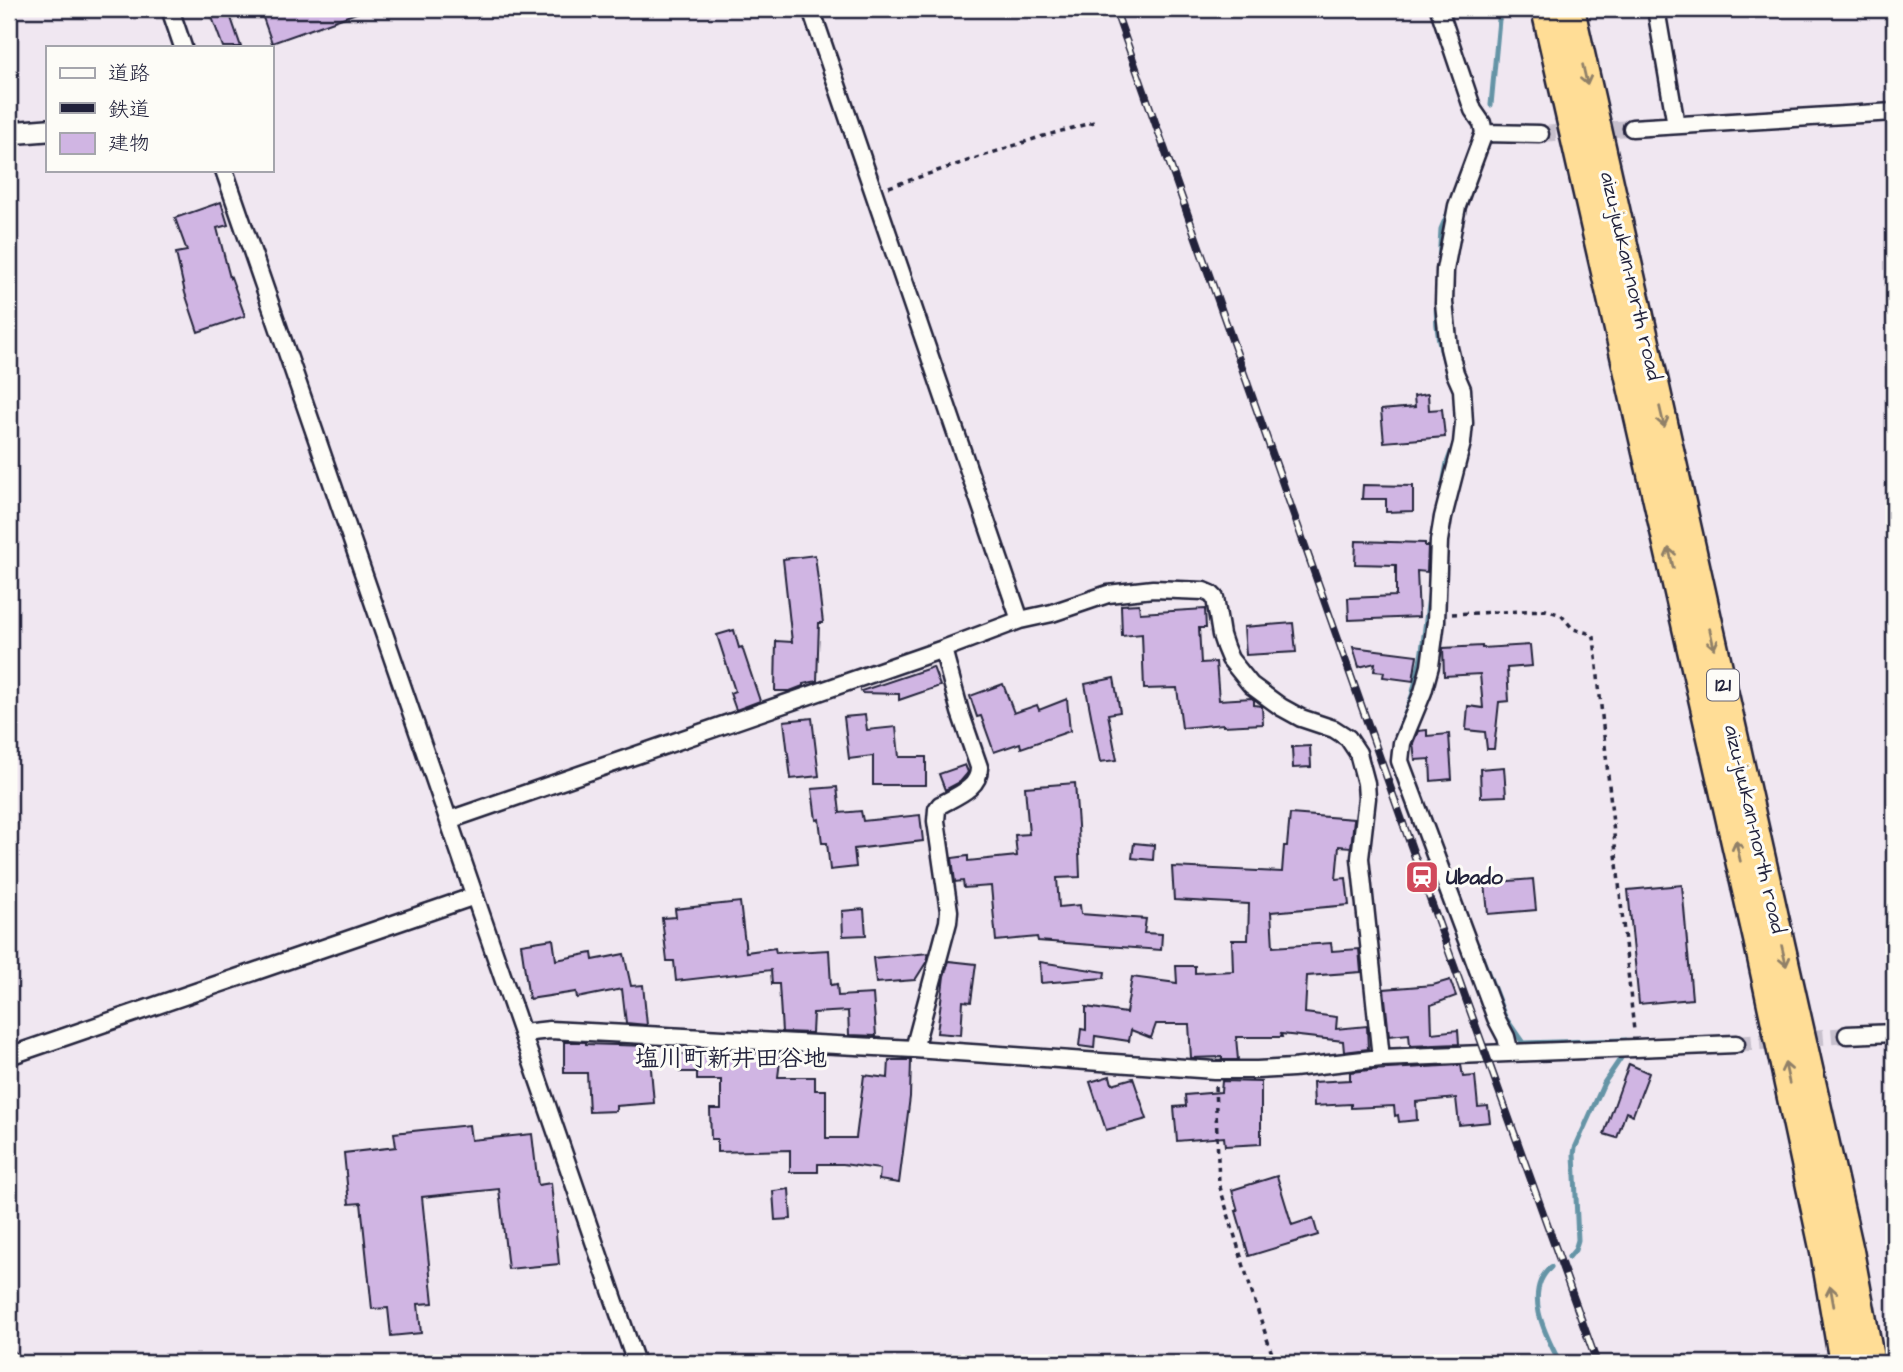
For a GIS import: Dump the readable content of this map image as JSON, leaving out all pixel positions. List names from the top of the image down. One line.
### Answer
{"streets":{"highway":["aizu-juukan-north road","121"]},"districts":["塩川町新井田谷地"],"places":{"station":["Ubado"]},"legend":["道路","鉄道","建物"]}
